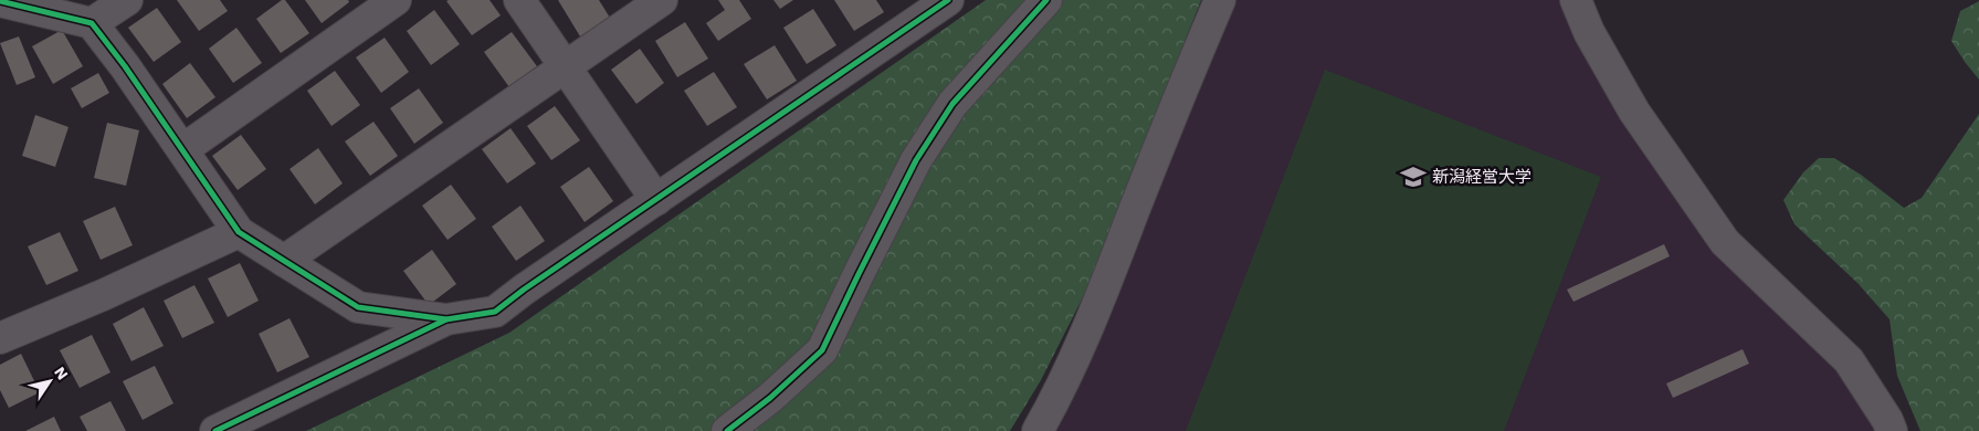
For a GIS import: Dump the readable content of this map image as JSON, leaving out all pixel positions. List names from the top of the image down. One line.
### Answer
{"places":{"school or university":["新潟経営大学"]},"north":"top right"}
